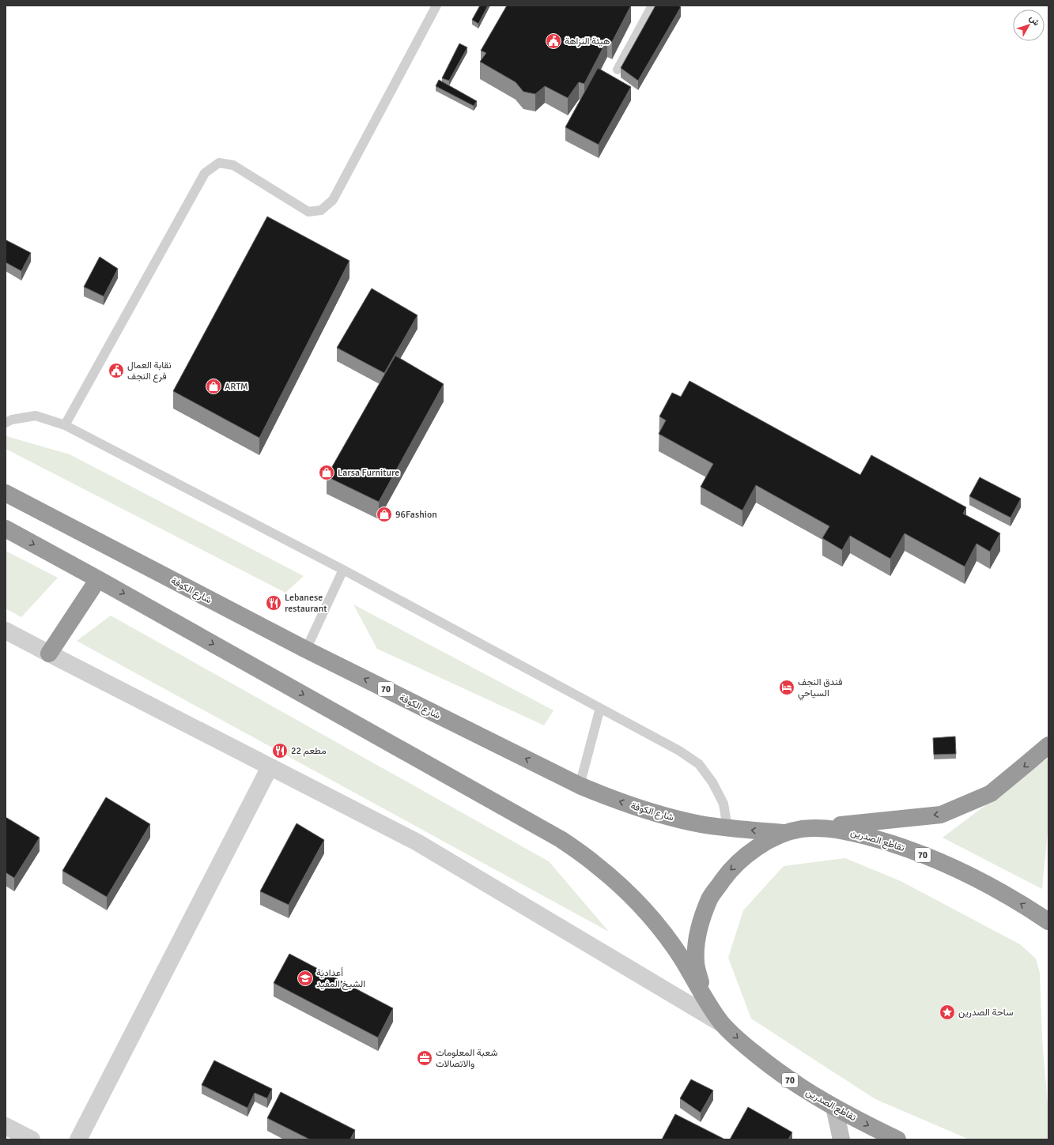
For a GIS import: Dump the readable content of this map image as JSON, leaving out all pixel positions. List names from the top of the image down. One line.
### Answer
{"streets":{"highway":["شارع الكوفة","70","تقاطع الصدرين"]},"crossings":[["شارع الكوفة","تقاطع الصدرين"],["70","تقاطع الصدرين"]],"places":{"public building":["هيئة النزاهة","نقابة العمال فرع النجف"],"shop":["ARTM","Larsa Furniture","96Fashion"],"restaurant":["Lebanese restaurant","مطعم 22"],"hotel":["فندق النجف السياحي"],"school or university":["أعدادية الشيخ المفيد"],"place":["ساحة الصدرين"],"office":["شعبة المعلومات والاتصالات"]},"north":"top right"}
